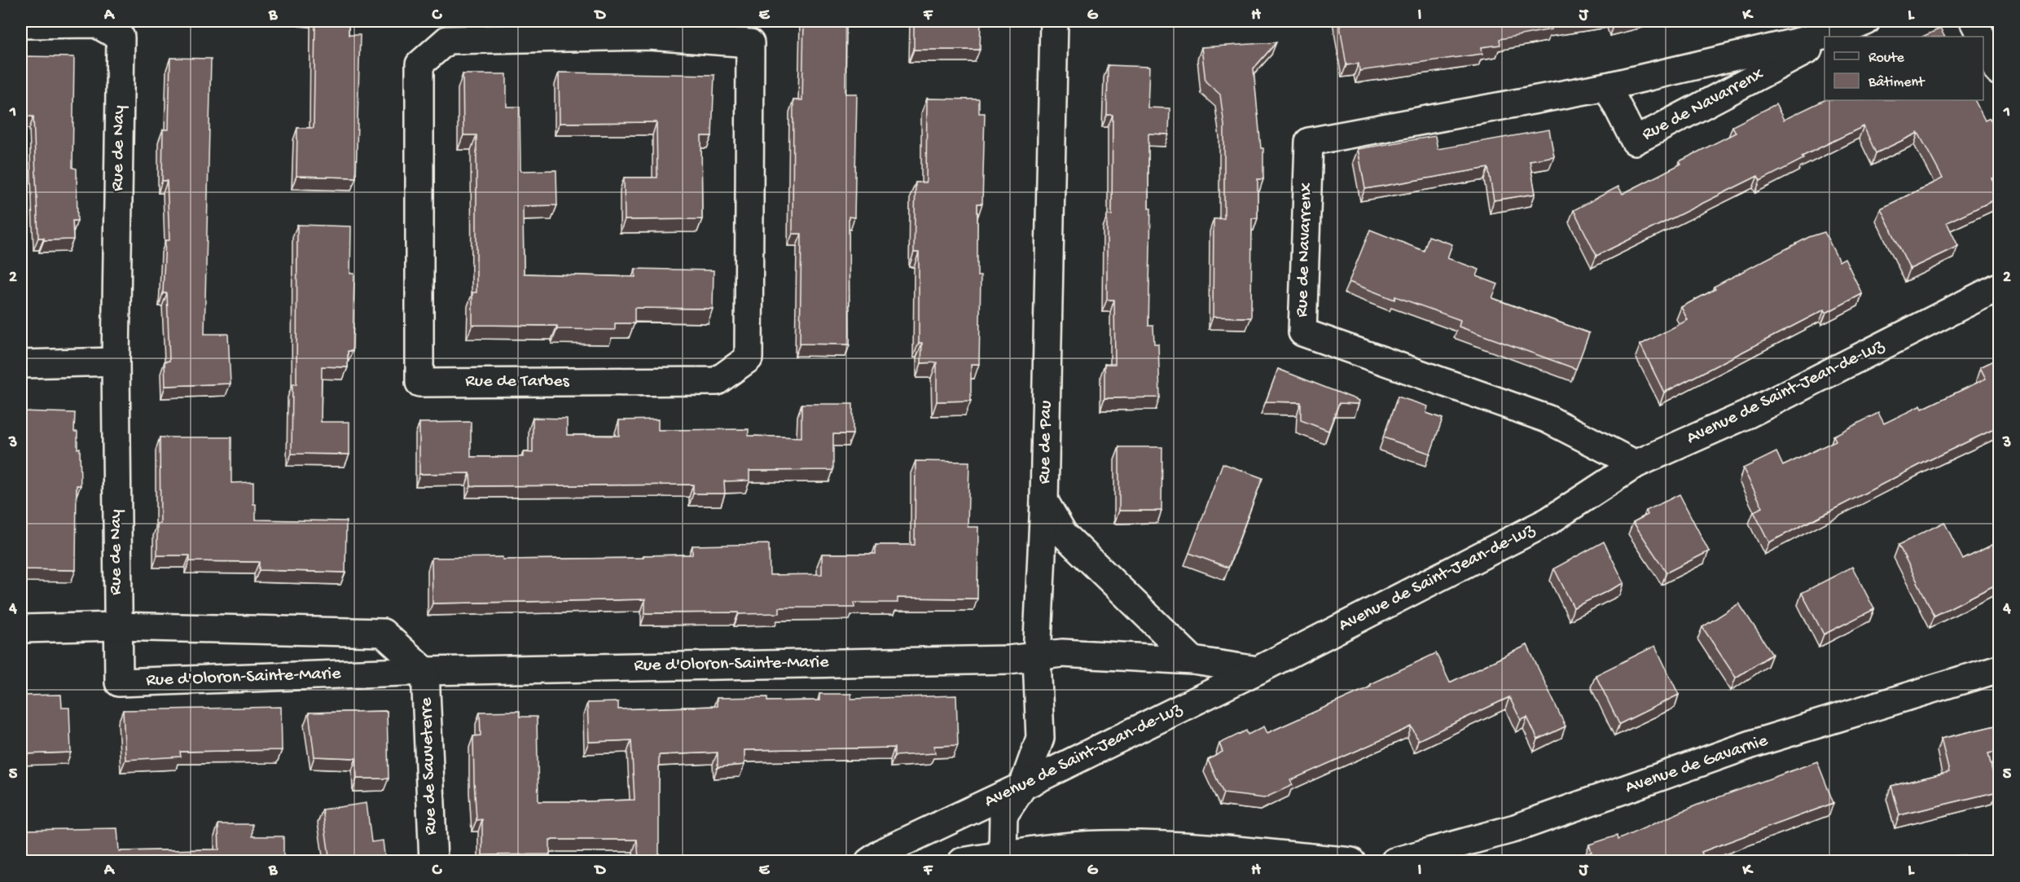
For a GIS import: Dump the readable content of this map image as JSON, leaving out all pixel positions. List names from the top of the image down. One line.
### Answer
{"streets":{"street":["Rue de Navarrenx","Rue de Nay","Rue de Tarbes","Avenue de Saint-Jean-de-Luz","Rue de Pau","Rue d'Oloron-Sainte-Marie","Avenue de Gavarnie","Rue de Sauveterre"]},"crossings":[["Rue de Navarrenx","Avenue de Saint-Jean-de-Luz"],["Rue de Nay","Rue d'Oloron-Sainte-Marie"],["Avenue de Saint-Jean-de-Luz","Rue de Pau"],["Avenue de Saint-Jean-de-Luz","Rue d'Oloron-Sainte-Marie"],["Rue de Pau","Rue d'Oloron-Sainte-Marie"],["Rue d'Oloron-Sainte-Marie","Rue de Sauveterre"]],"legend":["Route","Bâtiment"],"grid":{"columns":["A","B","C","D","E","F","G","H","I","J","K","L"],"rows":["1","2","3","4","5"]}}
